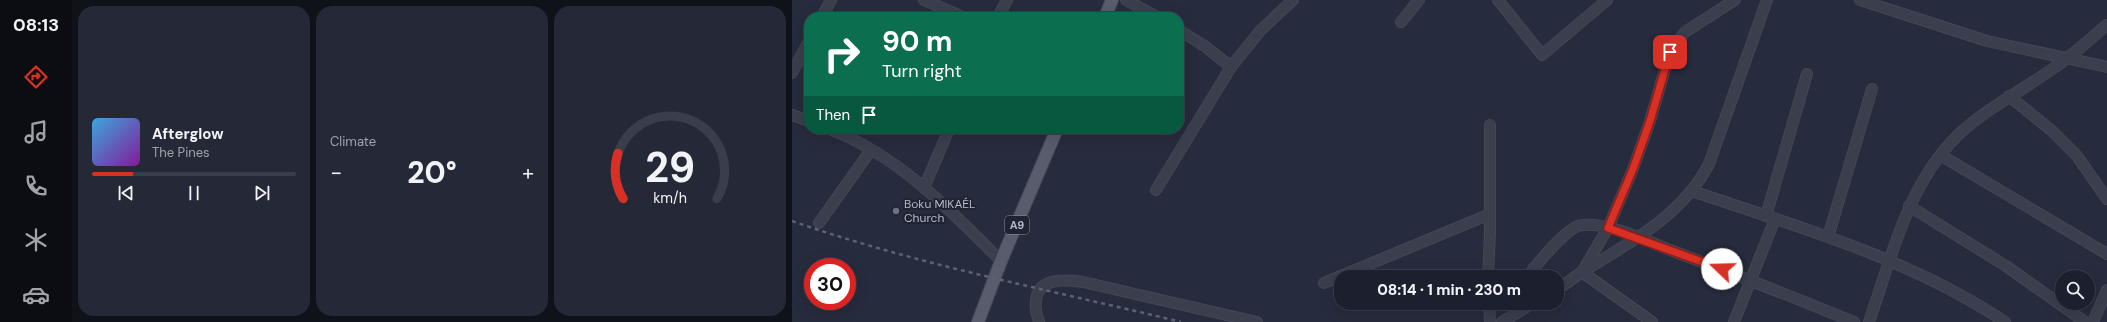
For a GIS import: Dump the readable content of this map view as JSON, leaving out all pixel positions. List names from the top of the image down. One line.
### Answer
{"streets":{"main road":["A9"]},"places":["Boku MIKAÉL Church"],"page":{"tabs":"08:13","tile":"Climate","turn":["90 m","Turn right"],"then":"Then","song":["Afterglow","The Pines"],"heat":["−","20°","+"],"limit":"30","trip":"08:14 · 1 min · 230 m","gauge":["29","km/h"]}}
